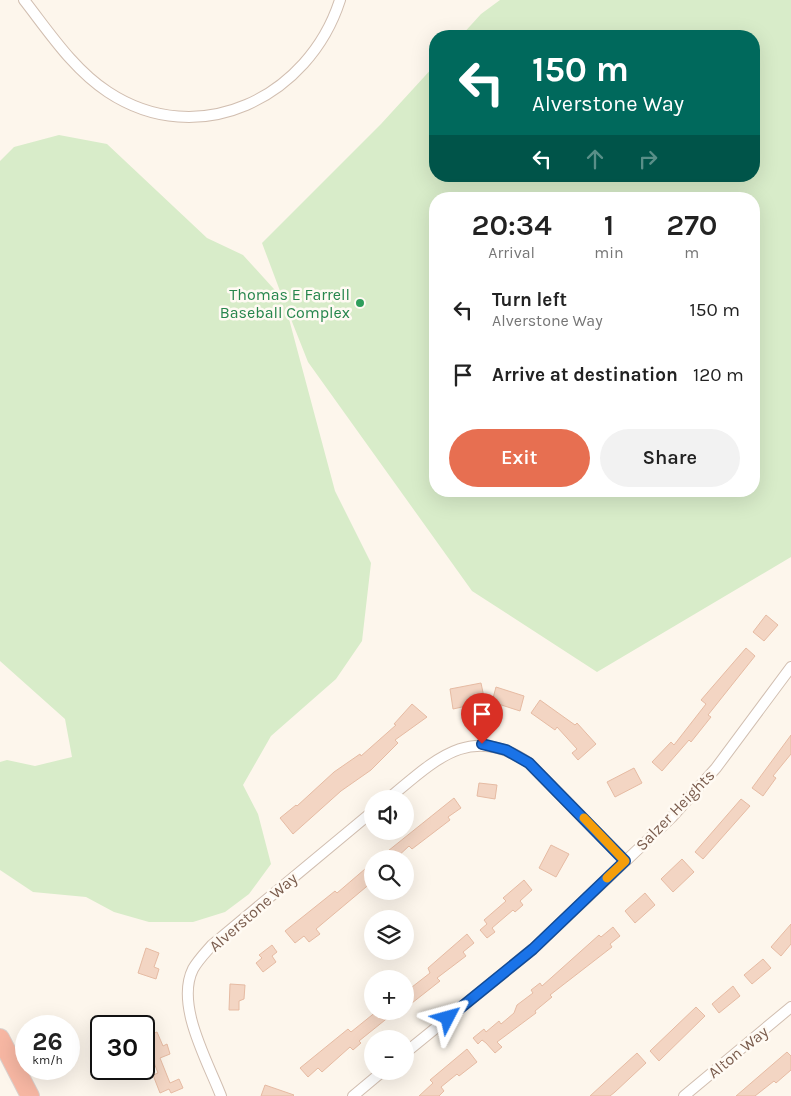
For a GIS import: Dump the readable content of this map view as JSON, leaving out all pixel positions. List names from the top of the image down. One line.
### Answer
{"streets":{"street":["Salzer Heights","Alverstone Way","Alton Way"]},"places":["Thomas E Farrell Baseball Complex"],"page":{"turn":["150 m","Alverstone Way"],"eta":["20:34","Arrival","1","min","270","m"],"list":[{"name":"Turn left","note":"Alverstone Way","value":"150 m"},{"name":"Arrive at destination","value":"120 m"}],"buttons":["Exit","Share"],"map_buttons":["+","−"],"speed":"26 km/h","limit":"30"}}
